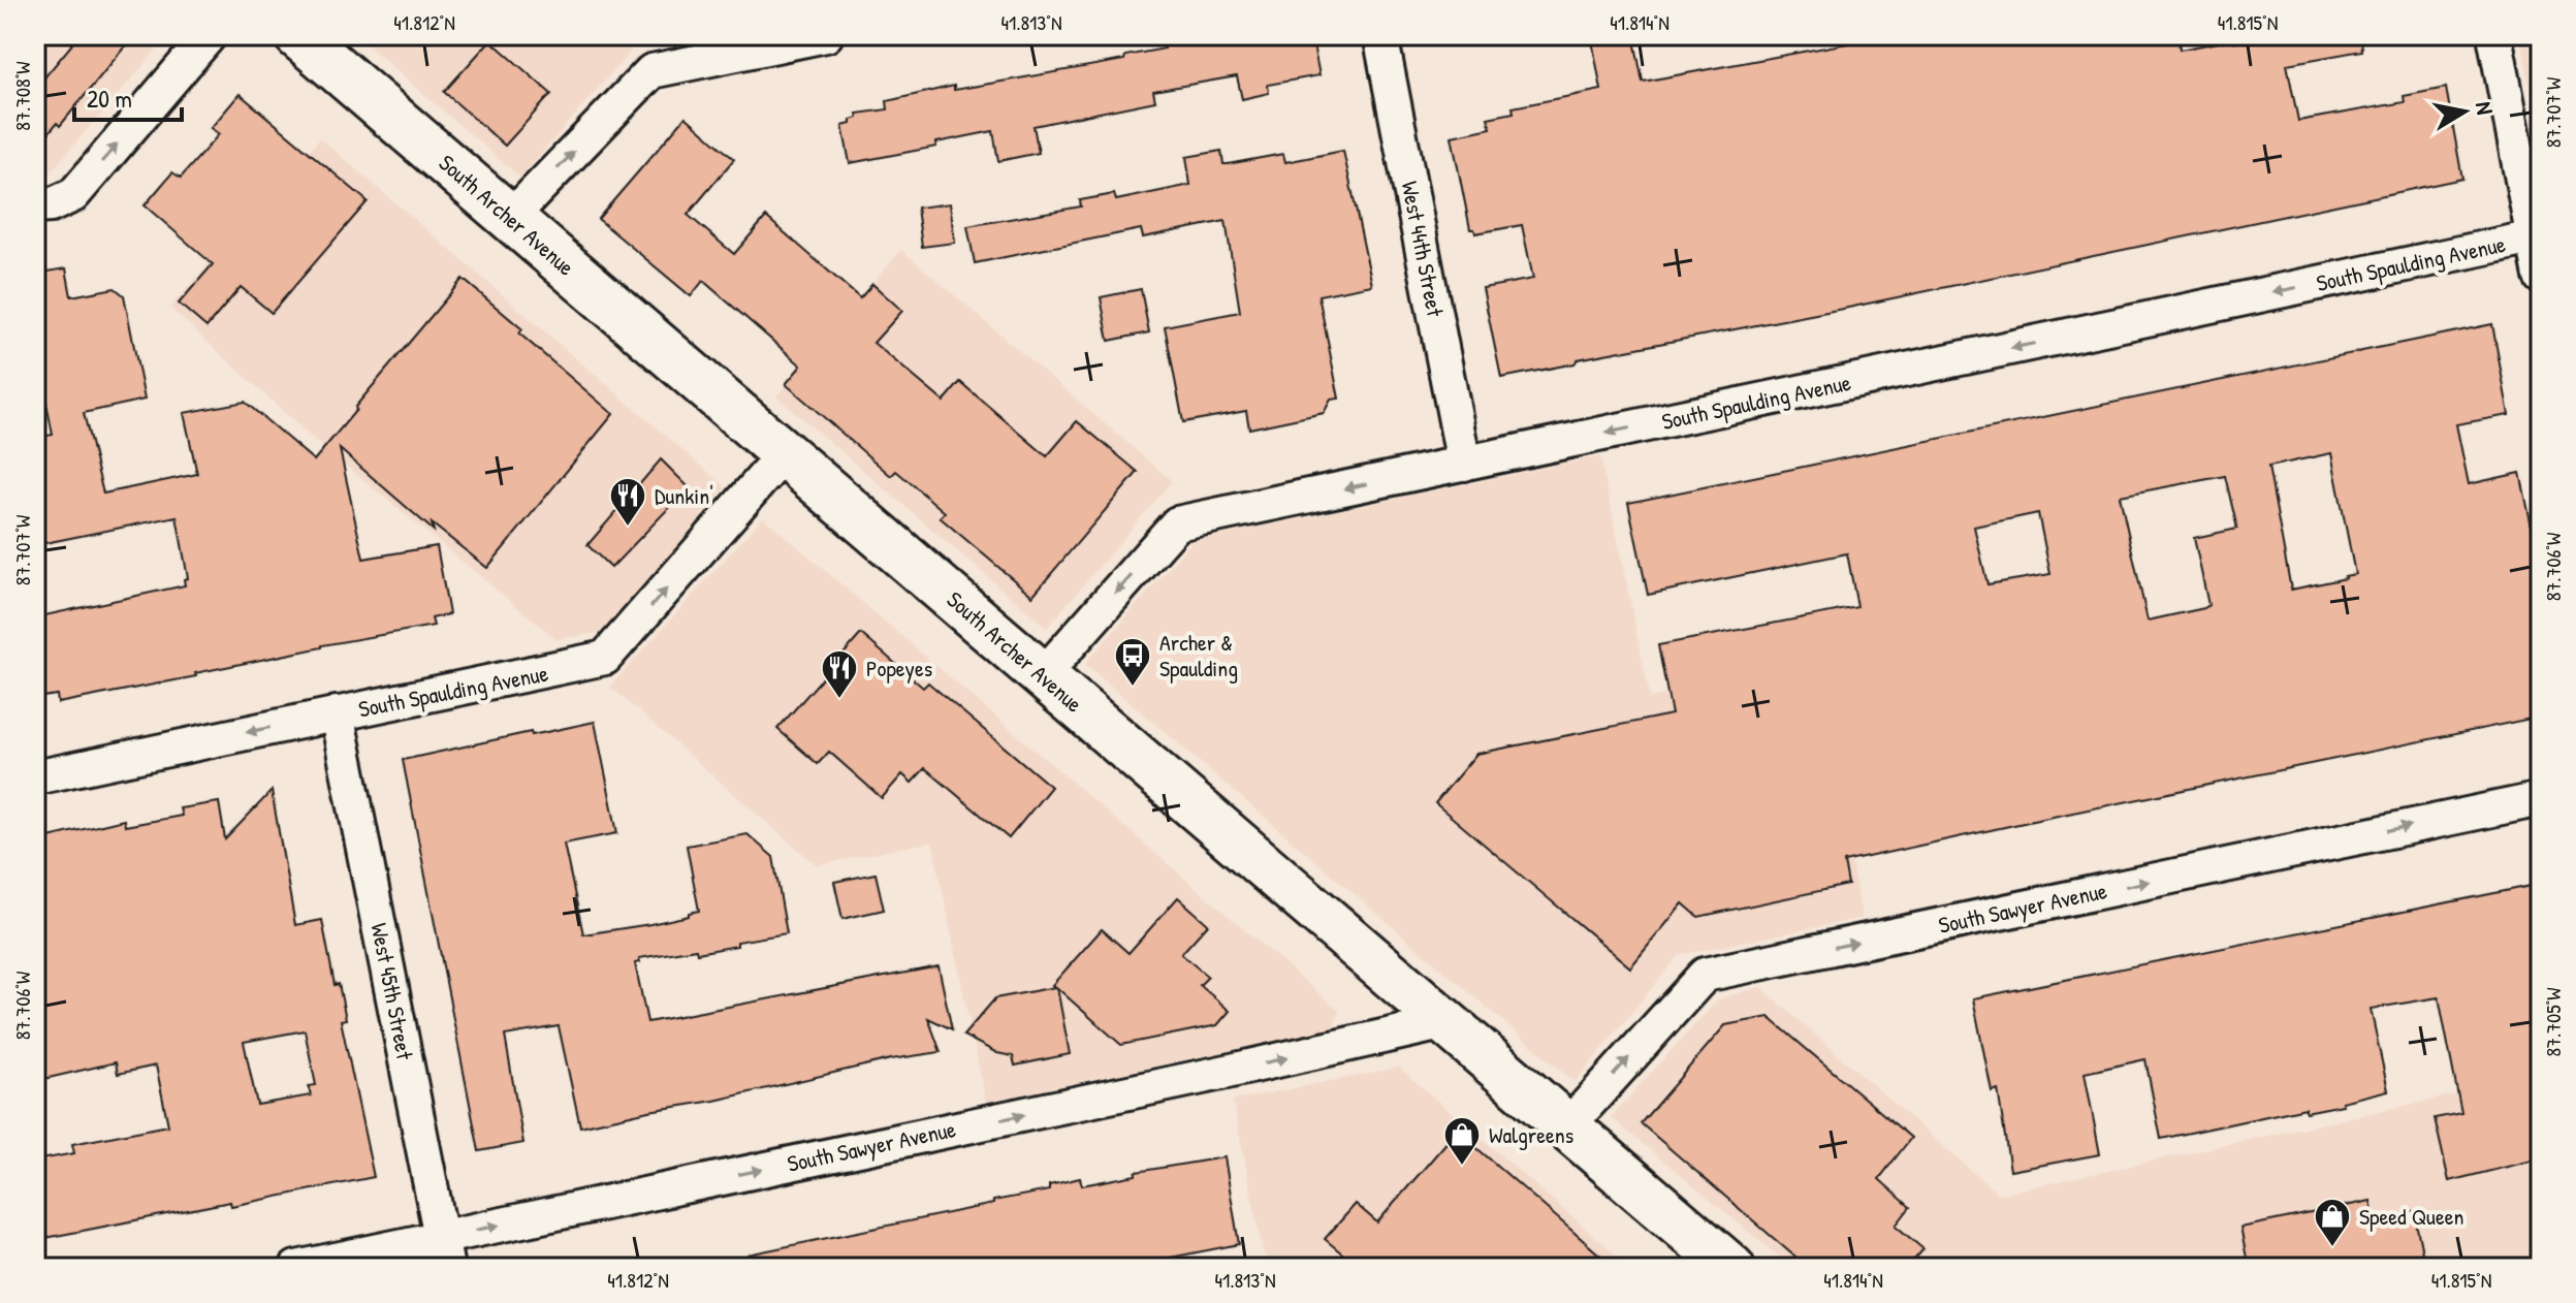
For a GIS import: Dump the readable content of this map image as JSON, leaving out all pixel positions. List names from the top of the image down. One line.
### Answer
{"streets":{"main road":["South Archer Avenue"],"street":["West 44th Street","South Spaulding Avenue","South Sawyer Avenue","West 45th Street"]},"crossings":[["South Archer Avenue","South Spaulding Avenue"],["South Archer Avenue","South Sawyer Avenue"],["West 44th Street","South Spaulding Avenue"],["South Spaulding Avenue","West 45th Street"],["South Sawyer Avenue","West 45th Street"]],"one_way":["South Sawyer Avenue"],"places":{"restaurant":["Dunkin'","Popeyes"],"bus stop":["Archer & Spaulding"],"shop":["Walgreens","Speed Queen"]},"scale_bar":"20 m","north":"right","coordinates":["41.812°N","41.813°N","41.814°N","41.815°N","87.708°W","87.707°W","87.706°W","87.705°W"]}
